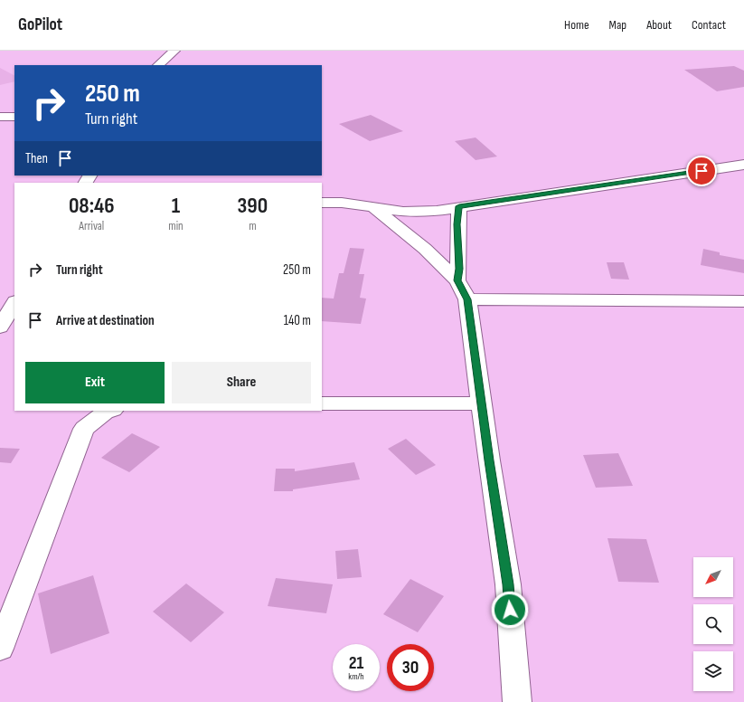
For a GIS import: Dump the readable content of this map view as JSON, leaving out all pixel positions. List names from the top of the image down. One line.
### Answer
{"north":"bottom left","page":{"header":"GoPilot","nav":["Home","Map","About","Contact"],"turn":["250 m","Turn right"],"then":"Then","eta":["08:46","Arrival","1","min","390","m"],"list":[{"name":"Turn right","value":"250 m"},{"name":"Arrive at destination","value":"140 m"}],"buttons":["Exit","Share"],"speed":"21 km/h","limit":"30"}}
